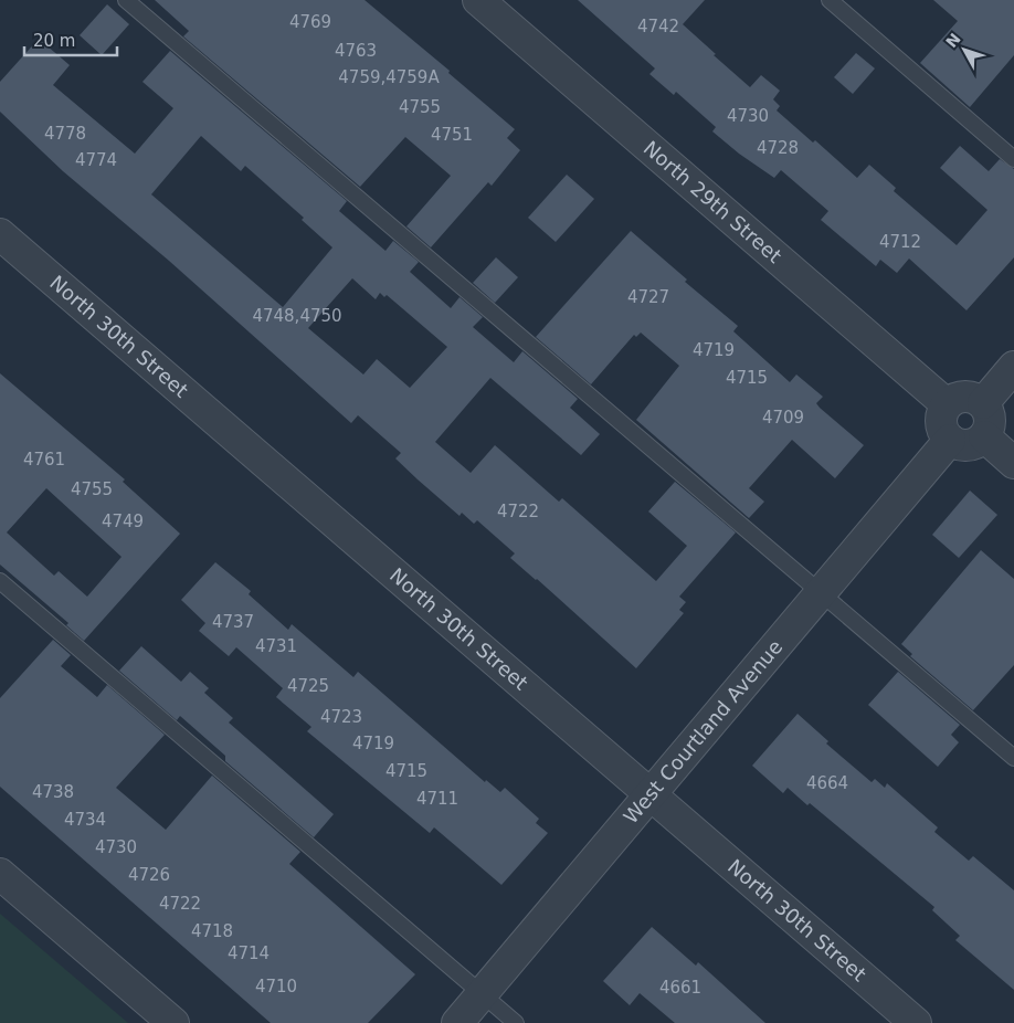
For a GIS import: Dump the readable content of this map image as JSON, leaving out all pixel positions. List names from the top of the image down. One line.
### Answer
{"streets":{"street":["North 29th Street","North 30th Street","West Courtland Avenue"]},"crossings":[["North 29th Street","West Courtland Avenue"],["North 30th Street","West Courtland Avenue"]],"house_numbers":["4769","4742","4763","4759,4759A","4755","4730","4778","4751","4728","4774","4712","4727","4748,4750","4719","4715","4709","4761","4755","4722","4749","4737","4731","4725","4723","4719","4715","4664","4738","4711","4734","4730","4726","4722","4718","4714","4710","4661"],"scale_bar":"20 m","north":"top left"}
